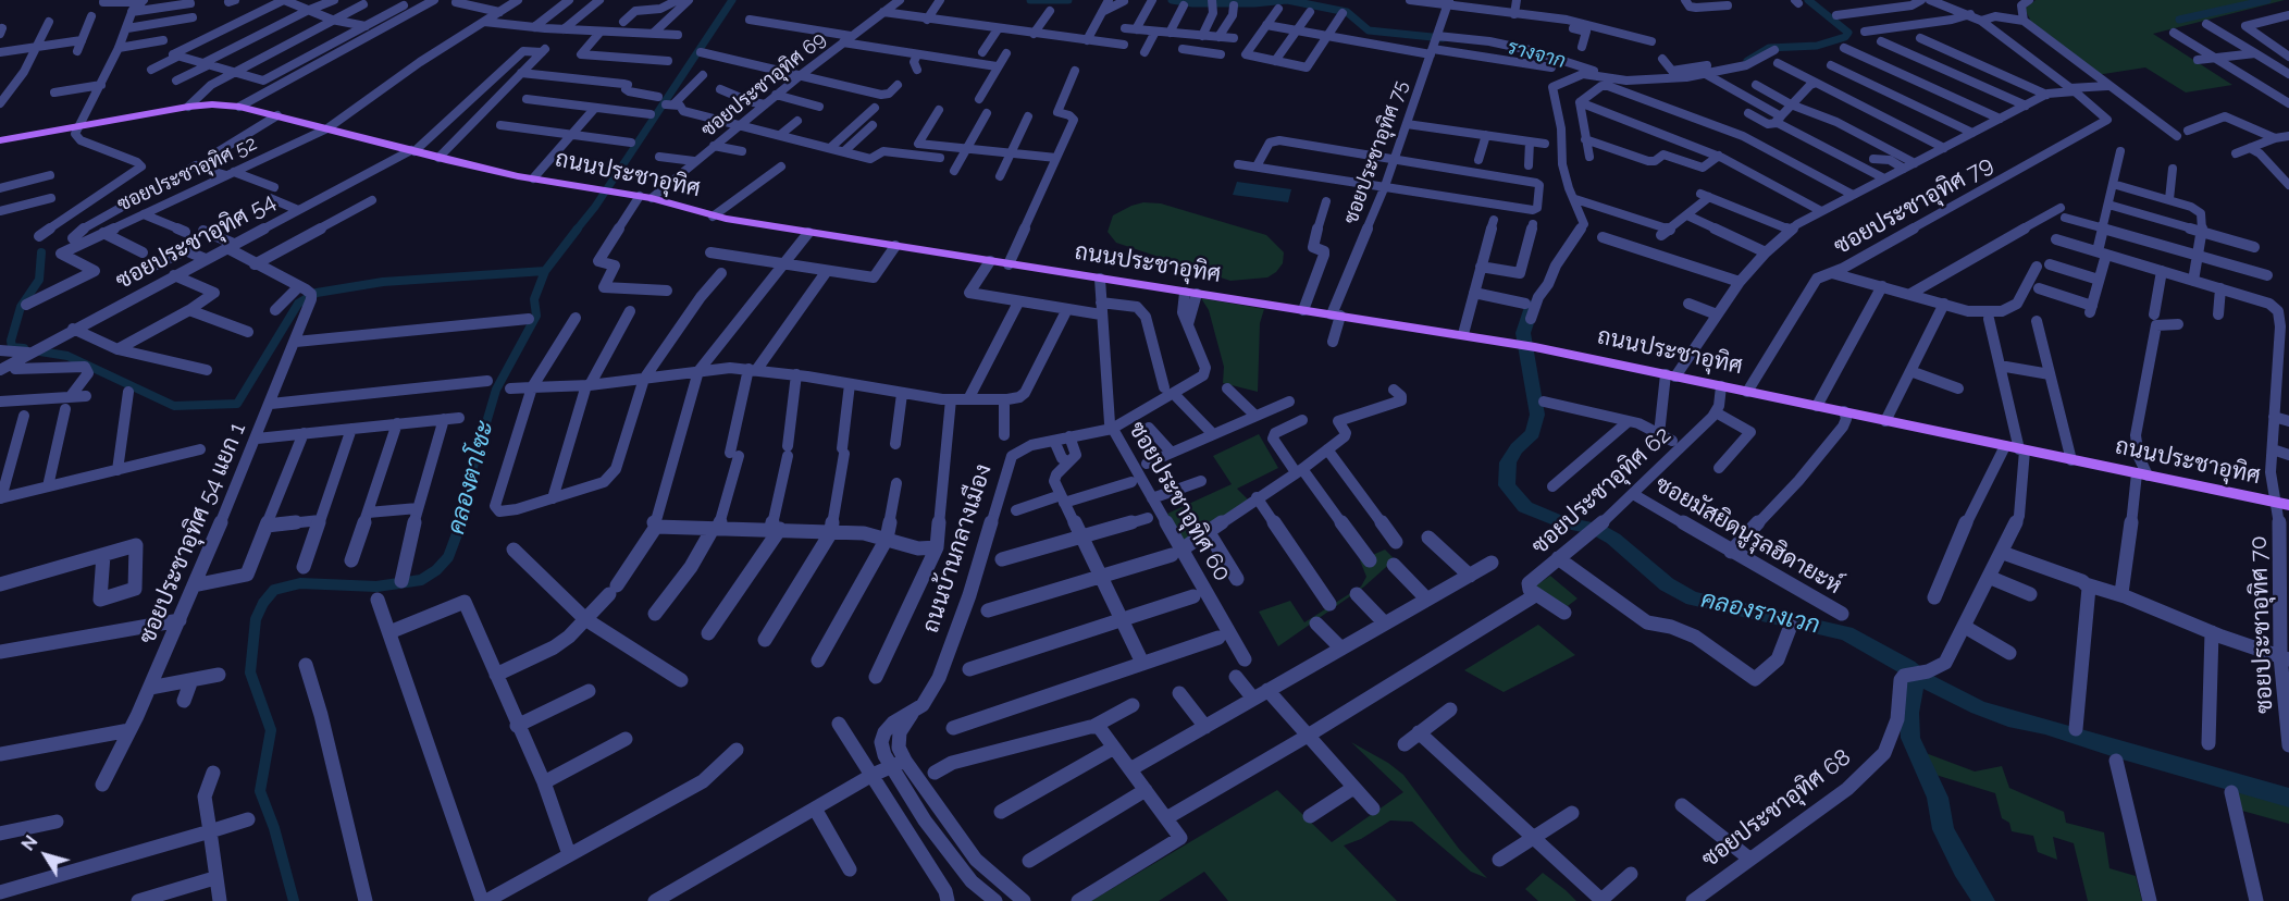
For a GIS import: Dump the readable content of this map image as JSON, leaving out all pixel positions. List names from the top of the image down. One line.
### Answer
{"streets":{"main road":["ถนนประชาอุทิศ"],"street":["ซอยประชาอุทิศ 69","ซอยประชาอุทิศ 75","ซอยประชาอุทิศ 52","ซอยประชาอุทิศ 79","ซอยประชาอุทิศ 54","ซอยประชาอุทิศ 62","ซอยประชาอุทิศ 60","ซอยประชาอุทิศ 54 แยก 1","ซอยมัสยิดนูรุลฮิดายะห์","ถนนบ้านกลางเมือง","ซอยประชาอุทิศ 70","ซอยประชาอุทิศ 68"]},"crossings":[["ซอยประชาอุทิศ 69","ถนนประชาอุทิศ"],["ซอยประชาอุทิศ 75","ถนนประชาอุทิศ"],["ซอยประชาอุทิศ 52","ถนนประชาอุทิศ"],["ถนนประชาอุทิศ","ซอยประชาอุทิศ 79"],["ถนนประชาอุทิศ","ซอยประชาอุทิศ 54"],["ถนนประชาอุทิศ","ซอยประชาอุทิศ 60"],["ถนนประชาอุทิศ","ถนนบ้านกลางเมือง"],["ถนนประชาอุทิศ","ซอยประชาอุทิศ 70"],["ถนนประชาอุทิศ","ซอยประชาอุทิศ 68"],["ซอยประชาอุทิศ 62","ซอยมัสยิดนูรุลฮิดายะห์"],["ซอยประชาอุทิศ 60","ถนนบ้านกลางเมือง"]],"water":["รางจาก","คลองตาโซะ","คลองรางเวก"],"north":"top left"}
